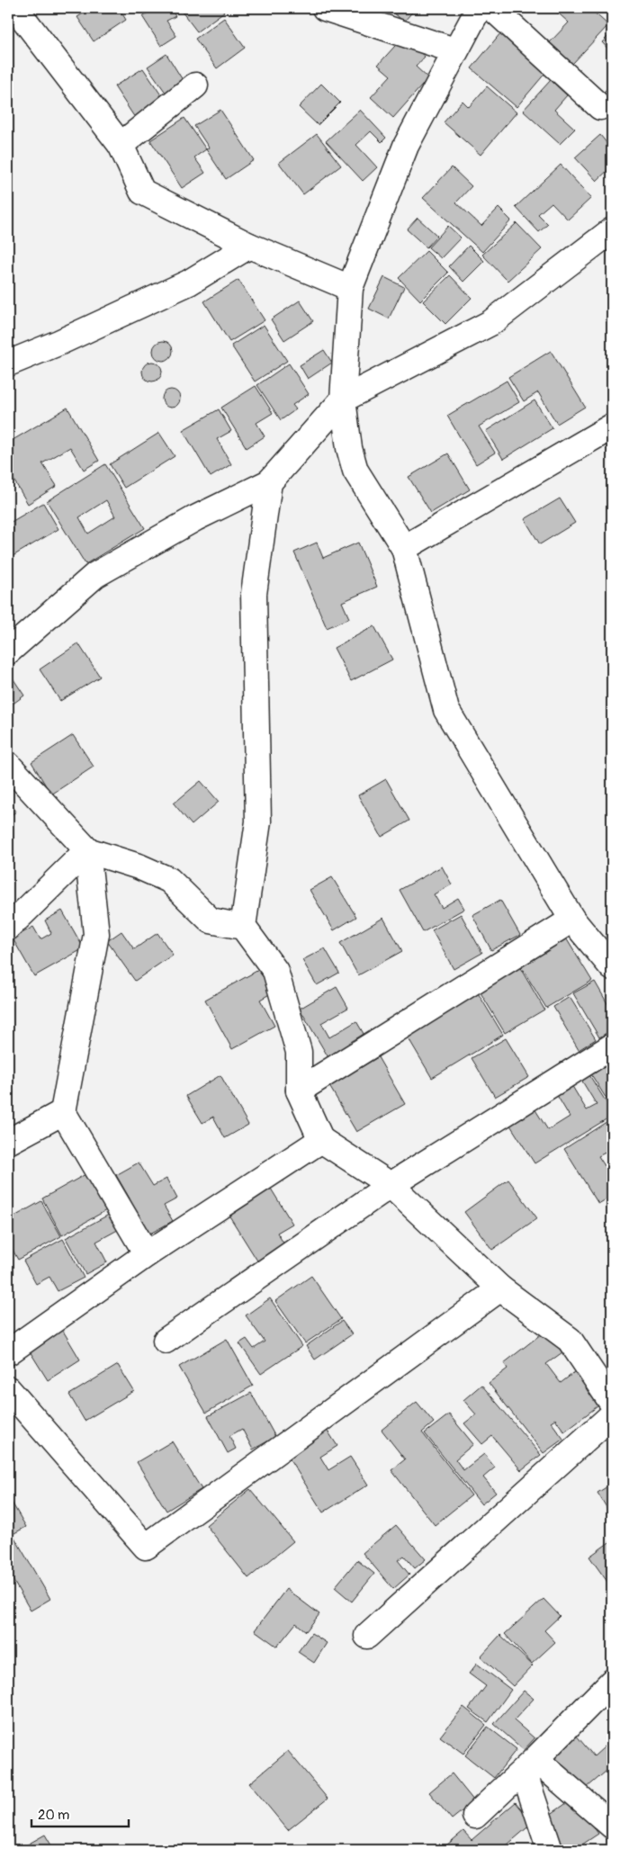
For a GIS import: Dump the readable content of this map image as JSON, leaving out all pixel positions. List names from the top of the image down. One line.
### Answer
{"scale_bar":"20 m"}
